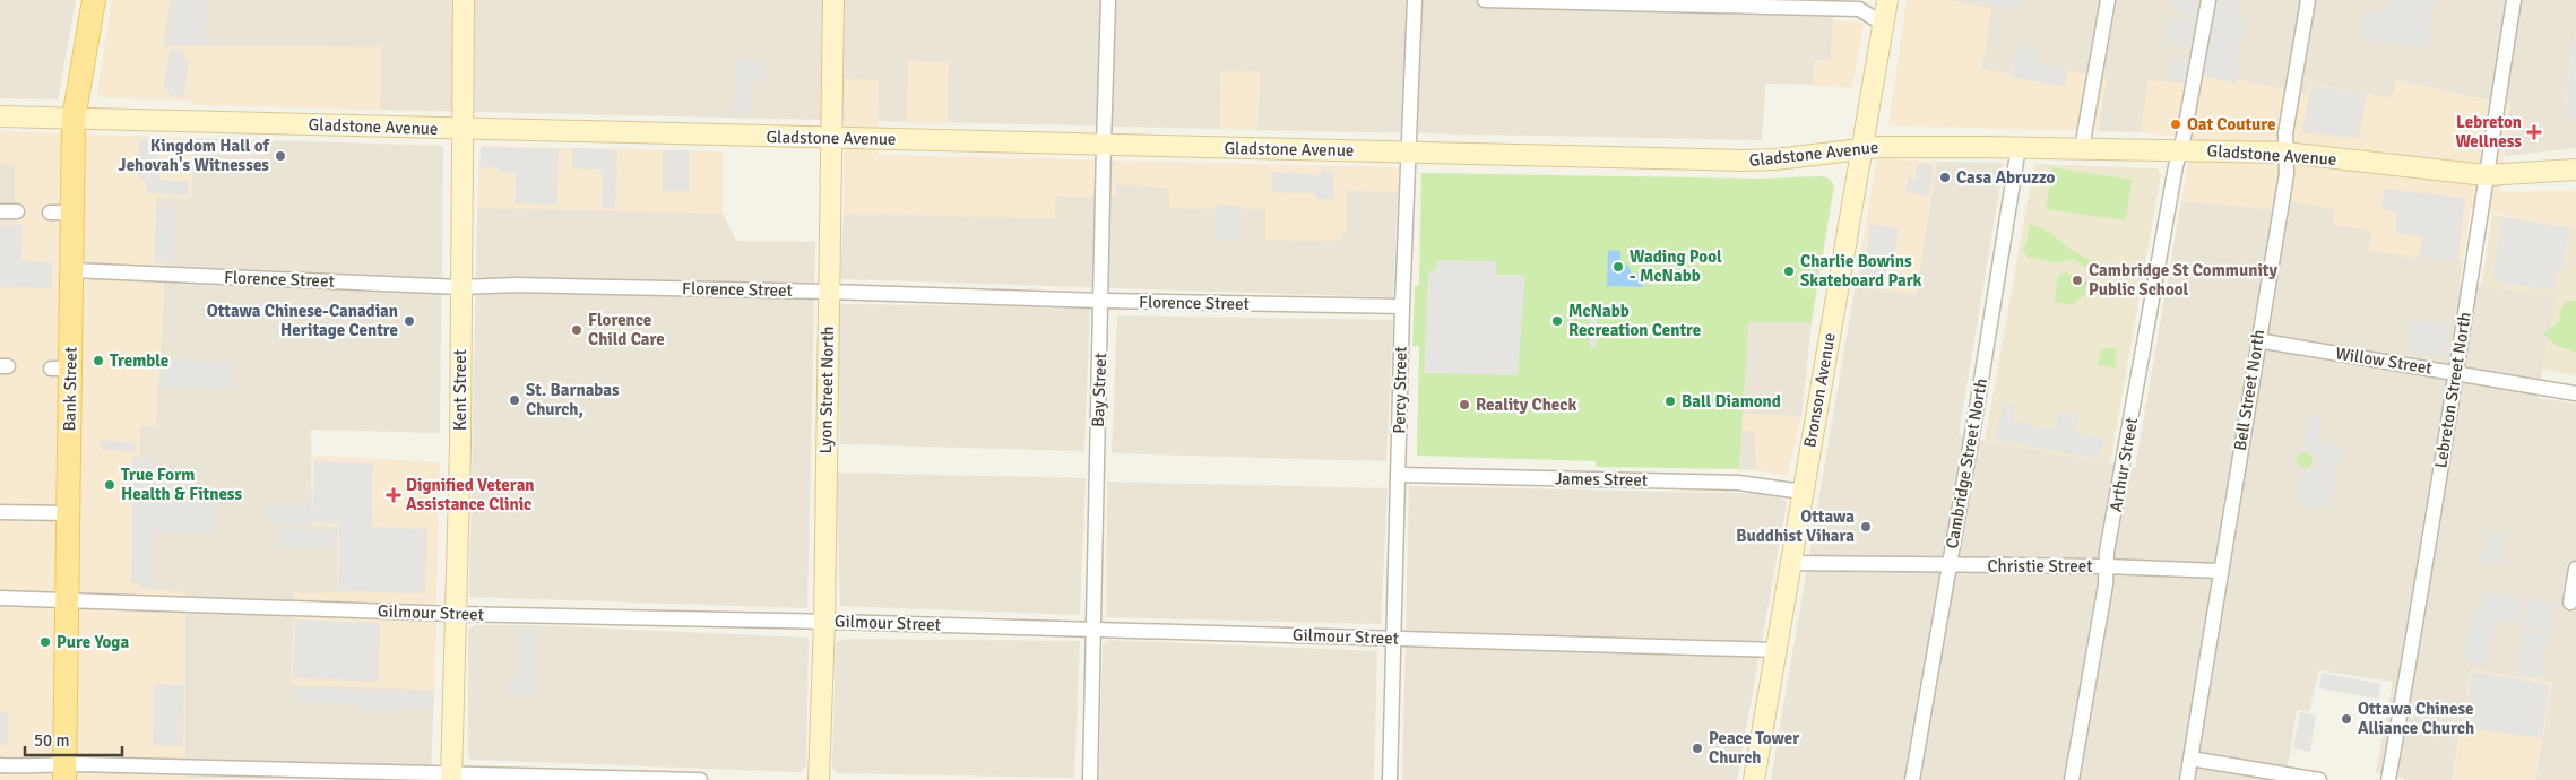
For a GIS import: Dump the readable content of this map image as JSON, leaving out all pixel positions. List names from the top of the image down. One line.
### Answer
{"streets":{"main road":["Gladstone Avenue","Bank Street","Kent Street","Lyon Street North","Bronson Avenue"],"street":["Florence Street","Willow Street","Bay Street","Percy Street","Bell Street North","Lebreton Street North","Cambridge Street North","Arthur Street","James Street","Christie Street","Gilmour Street"]},"crossings":[["Gladstone Avenue","Bank Street"],["Gladstone Avenue","Kent Street"],["Gladstone Avenue","Lyon Street North"],["Gladstone Avenue","Bay Street"],["Gladstone Avenue","Percy Street"],["Gladstone Avenue","Bronson Avenue"],["Gladstone Avenue","Bell Street North"],["Gladstone Avenue","Lebreton Street North"],["Gladstone Avenue","Cambridge Street North"],["Gladstone Avenue","Arthur Street"],["Florence Street","Bank Street"],["Florence Street","Kent Street"],["Florence Street","Lyon Street North"],["Florence Street","Bay Street"],["Florence Street","Percy Street"],["Willow Street","Bell Street North"],["Willow Street","Lebreton Street North"],["Bank Street","Gilmour Street"],["Kent Street","Gilmour Street"],["Lyon Street North","Gilmour Street"],["Bay Street","Gilmour Street"],["Percy Street","James Street"],["Percy Street","Gilmour Street"],["Bronson Avenue","James Street"],["Bronson Avenue","Christie Street"],["Bronson Avenue","Gilmour Street"],["Bell Street North","Christie Street"],["Cambridge Street North","Christie Street"],["Arthur Street","Christie Street"]],"places":{"other":["Oat Couture","Kingdom Hall of Jehovah's Witnesses","Casa Abruzzo","Wading Pool - McNabb","Charlie Bowins Skateboard Park","Cambridge St Community Public School","Ottawa Chinese-Canadian Heritage Centre","McNabb Recreation Centre","Florence Child Care","Tremble","St. Barnabas Church,","Ball Diamond","Reality Check","True Form Health & Fitness","Ottawa Buddhist Vihara","Pure Yoga","Ottawa Chinese Alliance Church","Peace Tower Church"],"health":["Lebreton Wellness","Dignified Veteran Assistance Clinic"]},"scale_bar":"50 m"}
